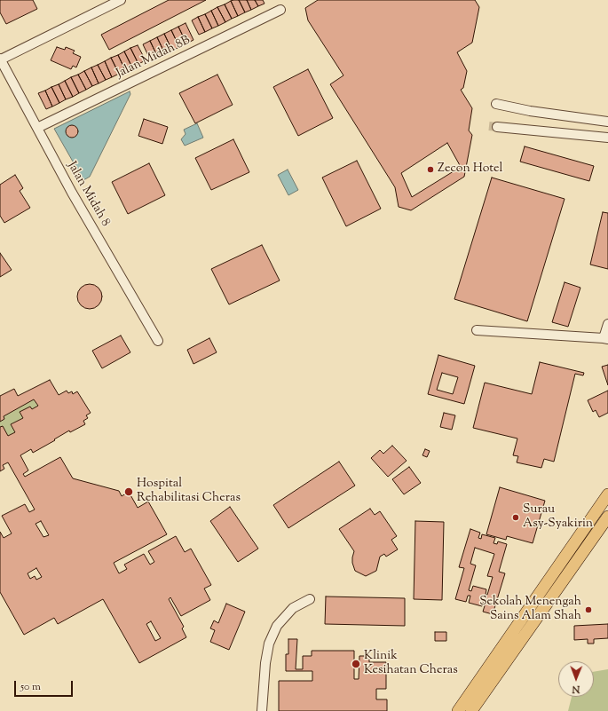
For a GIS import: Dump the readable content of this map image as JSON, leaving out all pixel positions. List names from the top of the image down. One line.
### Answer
{"streets":{"street":["Jalan Midah 8B","Jalan Midah 8"]},"crossings":[["Jalan Midah 8B","Jalan Midah 8"]],"places":["Zecon Hotel","Hospital Rehabilitasi Cheras","Surau Asy-Syakirin","Sekolah Menengah Sains Alam Shah","Klinik Kesihatan Cheras"],"scale_bar":"50 m","north":"bottom"}
